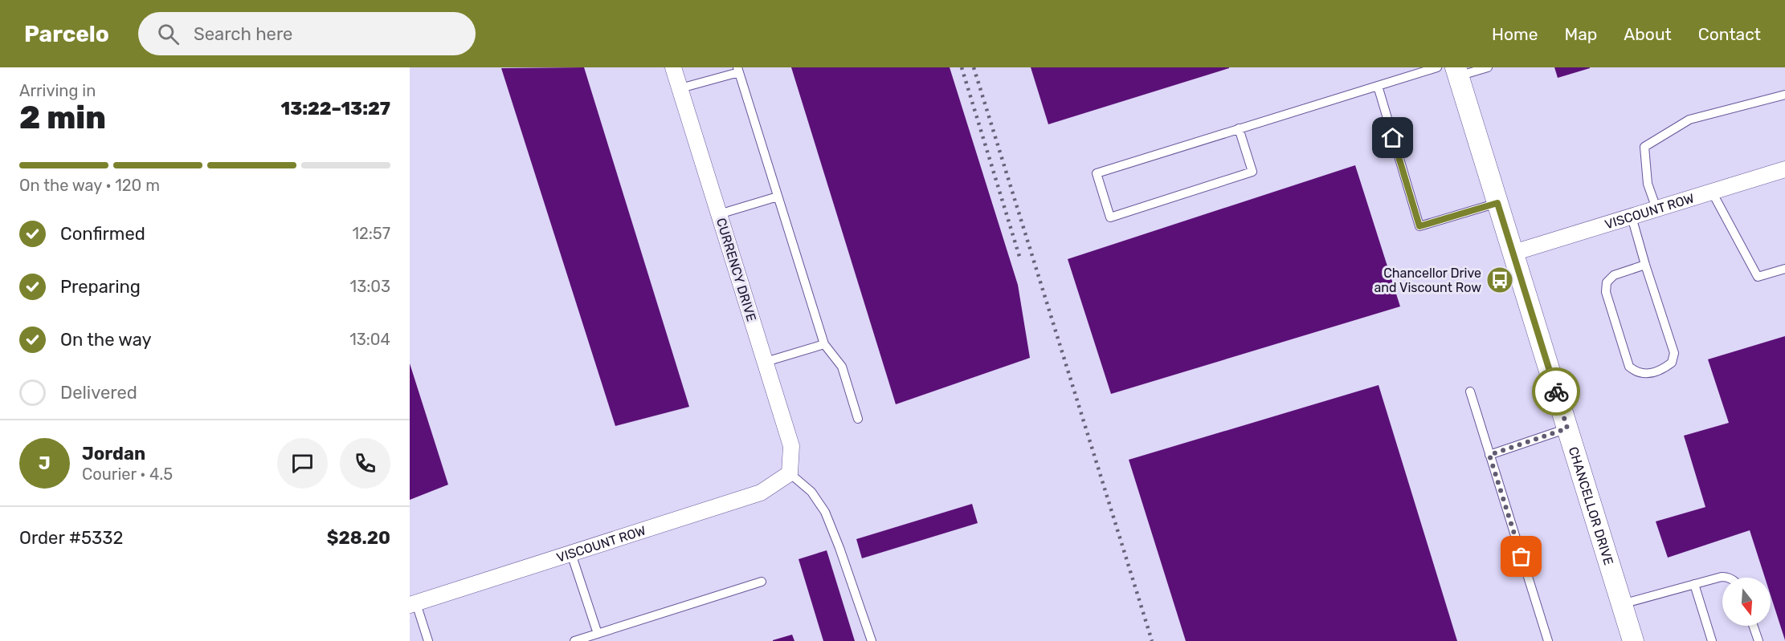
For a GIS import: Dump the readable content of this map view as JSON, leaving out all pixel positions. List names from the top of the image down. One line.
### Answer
{"streets":{"street":["VISCOUNT ROW","CURRENCY DRIVE","CHANCELLOR DRIVE"]},"crossings":[["VISCOUNT ROW","CURRENCY DRIVE"],["VISCOUNT ROW","CHANCELLOR DRIVE"]],"places":{"bus stop":["Chancellor Drive and Viscount Row"]},"north":"bottom","page":{"header":"Parcelo","search":"Search here","nav":["Home","Map","About","Contact"],"heading":["2 min","Arriving in","13:22–13:27"],"panel":["Jordan","Courier · 4.5","Order #5332","$28.20"],"bar":"On the way · 120 m","list":[["Confirmed","12:57"],["Preparing","13:03"],["On the way","13:04"],"Delivered"],"round":"J"}}
